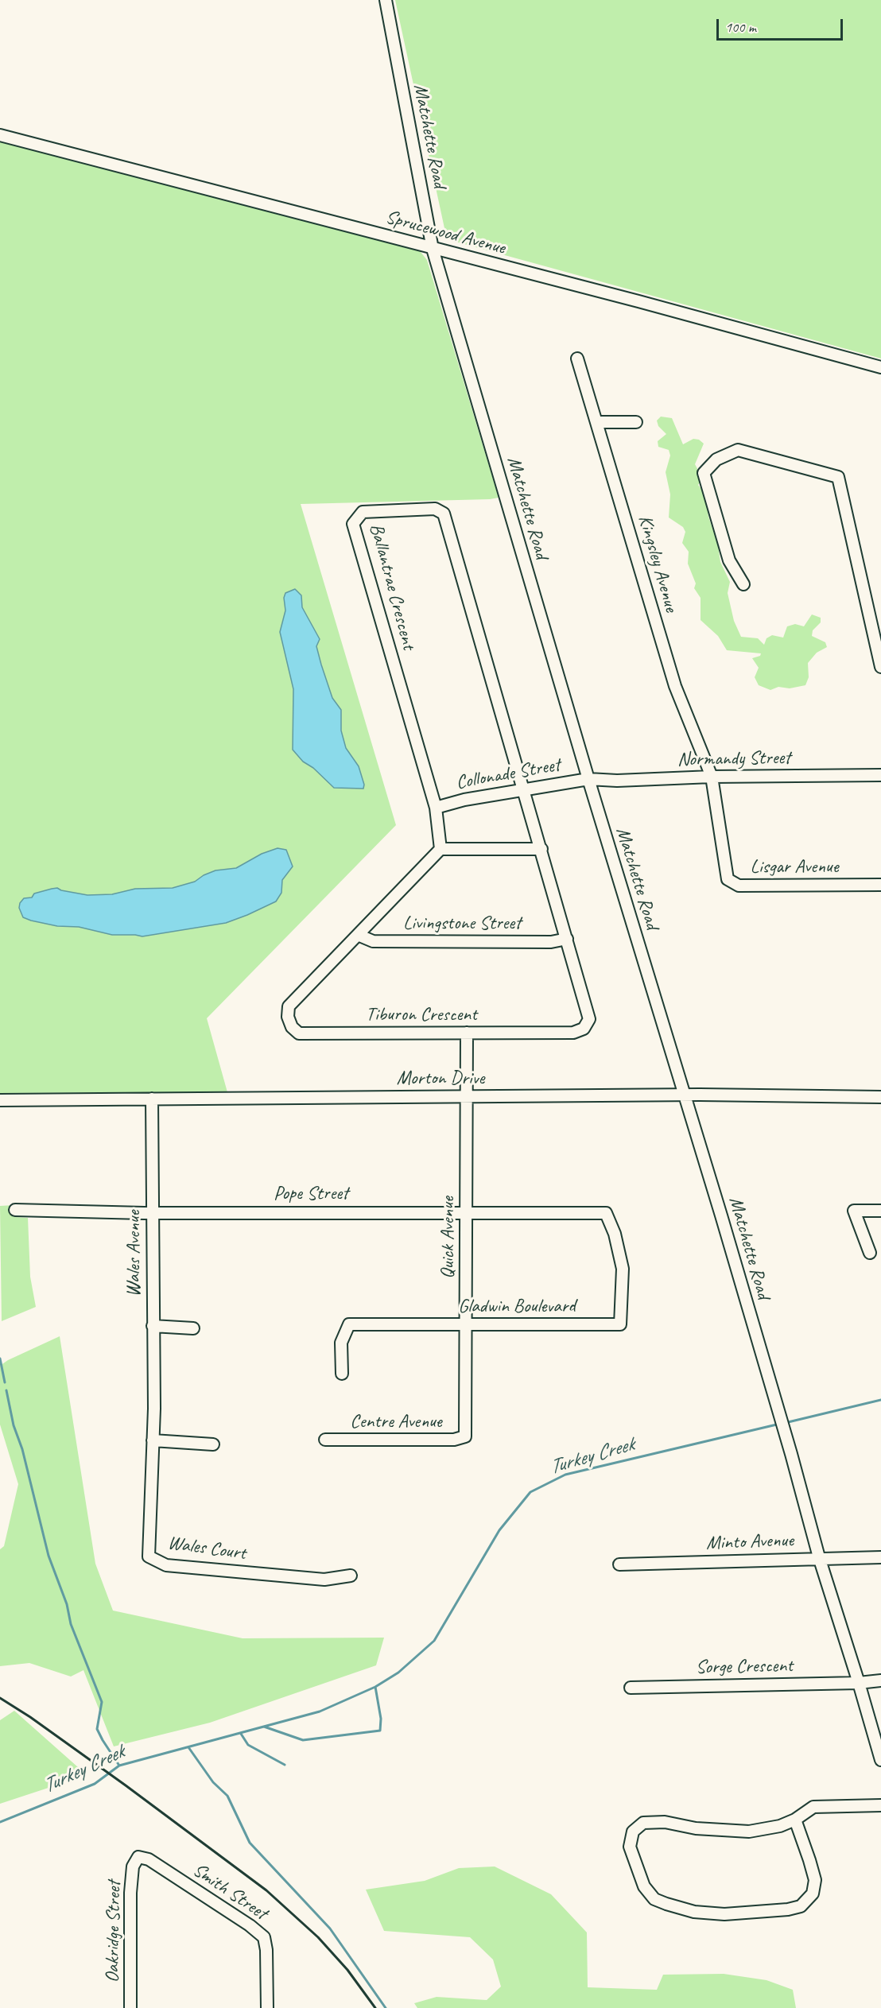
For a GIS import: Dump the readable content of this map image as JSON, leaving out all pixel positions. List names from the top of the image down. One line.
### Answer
{"streets":{"street":["Matchette Road","Sprucewood Avenue","Kingsley Avenue","Ballantrae Crescent","Normandy Street","Collonade Street","Lisgar Avenue","Livingstone Street","Tiburon Crescent","Morton Drive","Pope Street","Quick Avenue","Wales Avenue","Gladwin Boulevard","Centre Avenue","Minto Avenue","Wales Court","Sorge Crescent","Smith Street","Oakridge Street"]},"crossings":[["Matchette Road","Sprucewood Avenue"],["Matchette Road","Normandy Street"],["Matchette Road","Collonade Street"],["Matchette Road","Morton Drive"],["Matchette Road","Minto Avenue"],["Matchette Road","Sorge Crescent"],["Kingsley Avenue","Normandy Street"],["Kingsley Avenue","Lisgar Avenue"],["Ballantrae Crescent","Collonade Street"],["Ballantrae Crescent","Tiburon Crescent"],["Normandy Street","Collonade Street"],["Normandy Street","Lisgar Avenue"],["Collonade Street","Tiburon Crescent"],["Livingstone Street","Tiburon Crescent"],["Tiburon Crescent","Quick Avenue"],["Morton Drive","Quick Avenue"],["Morton Drive","Wales Avenue"],["Pope Street","Quick Avenue"],["Pope Street","Wales Avenue"],["Pope Street","Gladwin Boulevard"],["Quick Avenue","Gladwin Boulevard"],["Quick Avenue","Centre Avenue"],["Wales Avenue","Wales Court"],["Smith Street","Oakridge Street"]],"water":["Turkey Creek"],"scale_bar":"100 m"}
